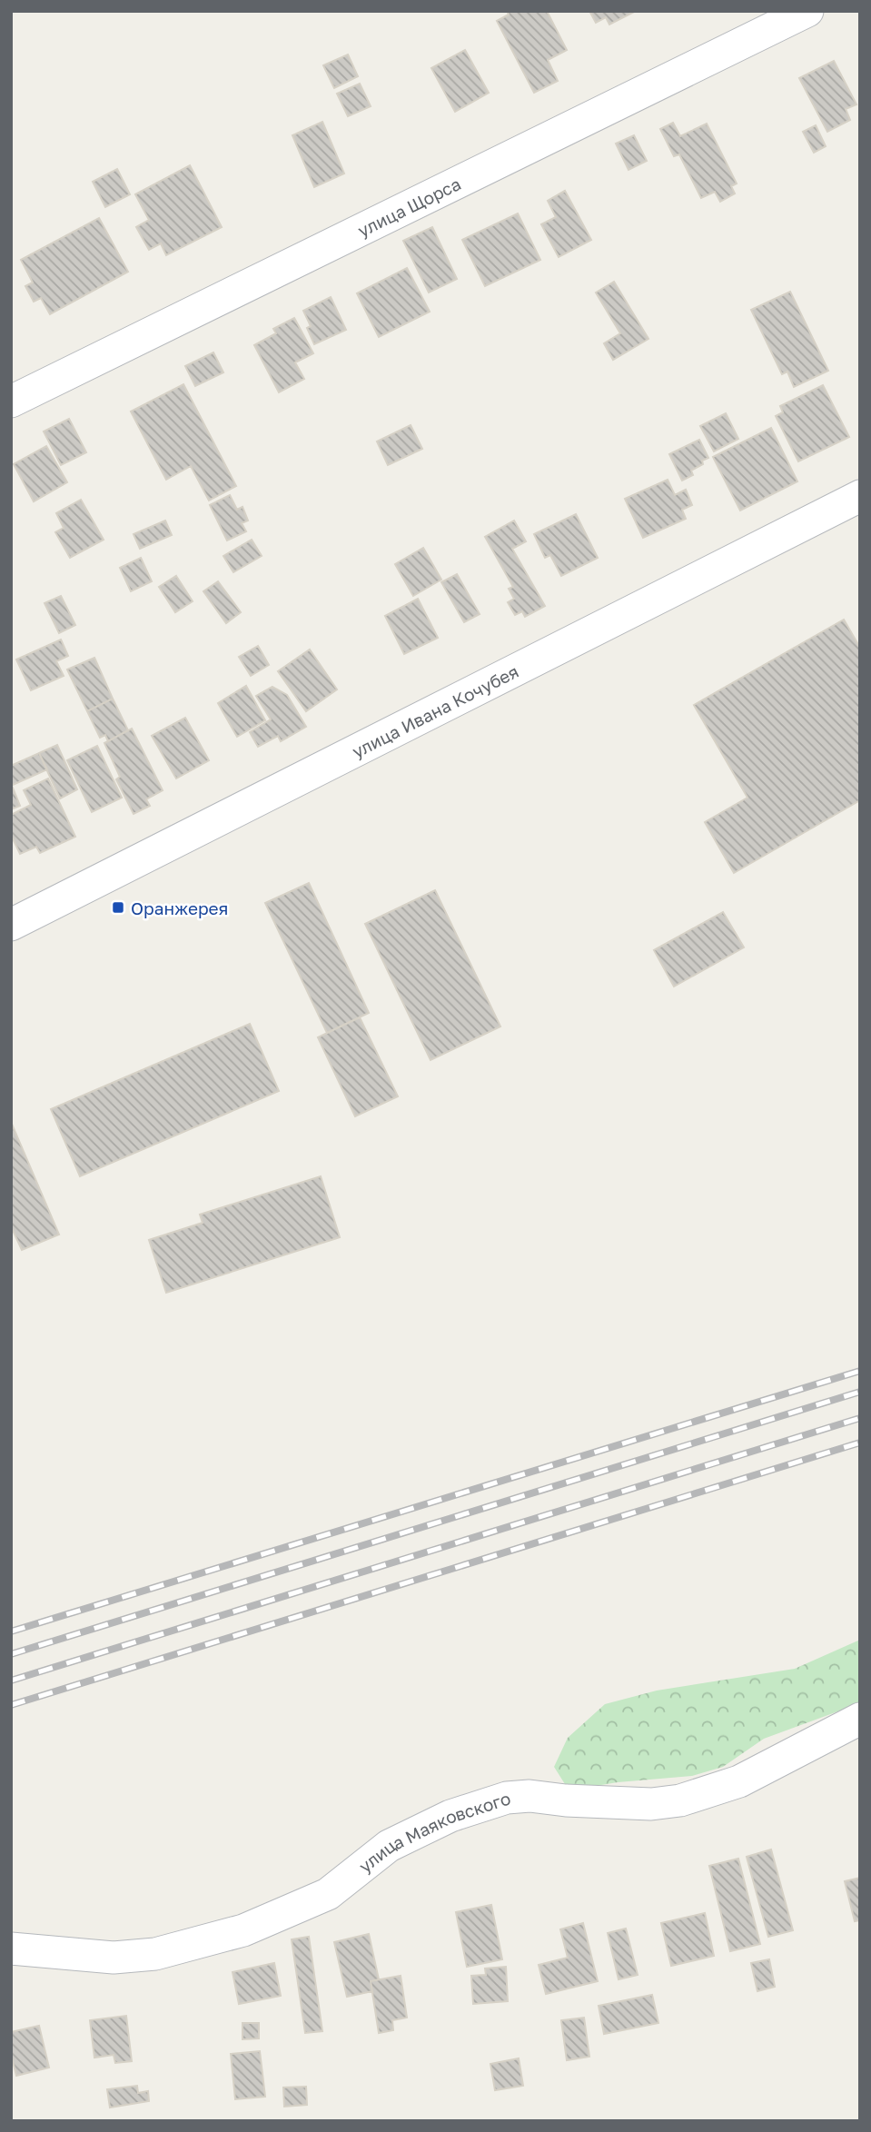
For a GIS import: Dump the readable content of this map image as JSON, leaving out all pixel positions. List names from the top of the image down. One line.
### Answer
{"streets":{"street":["улица Щорса","улица Ивана Кочубея","улица Маяковского"]},"places":{"transit":["Оранжерея"]}}
